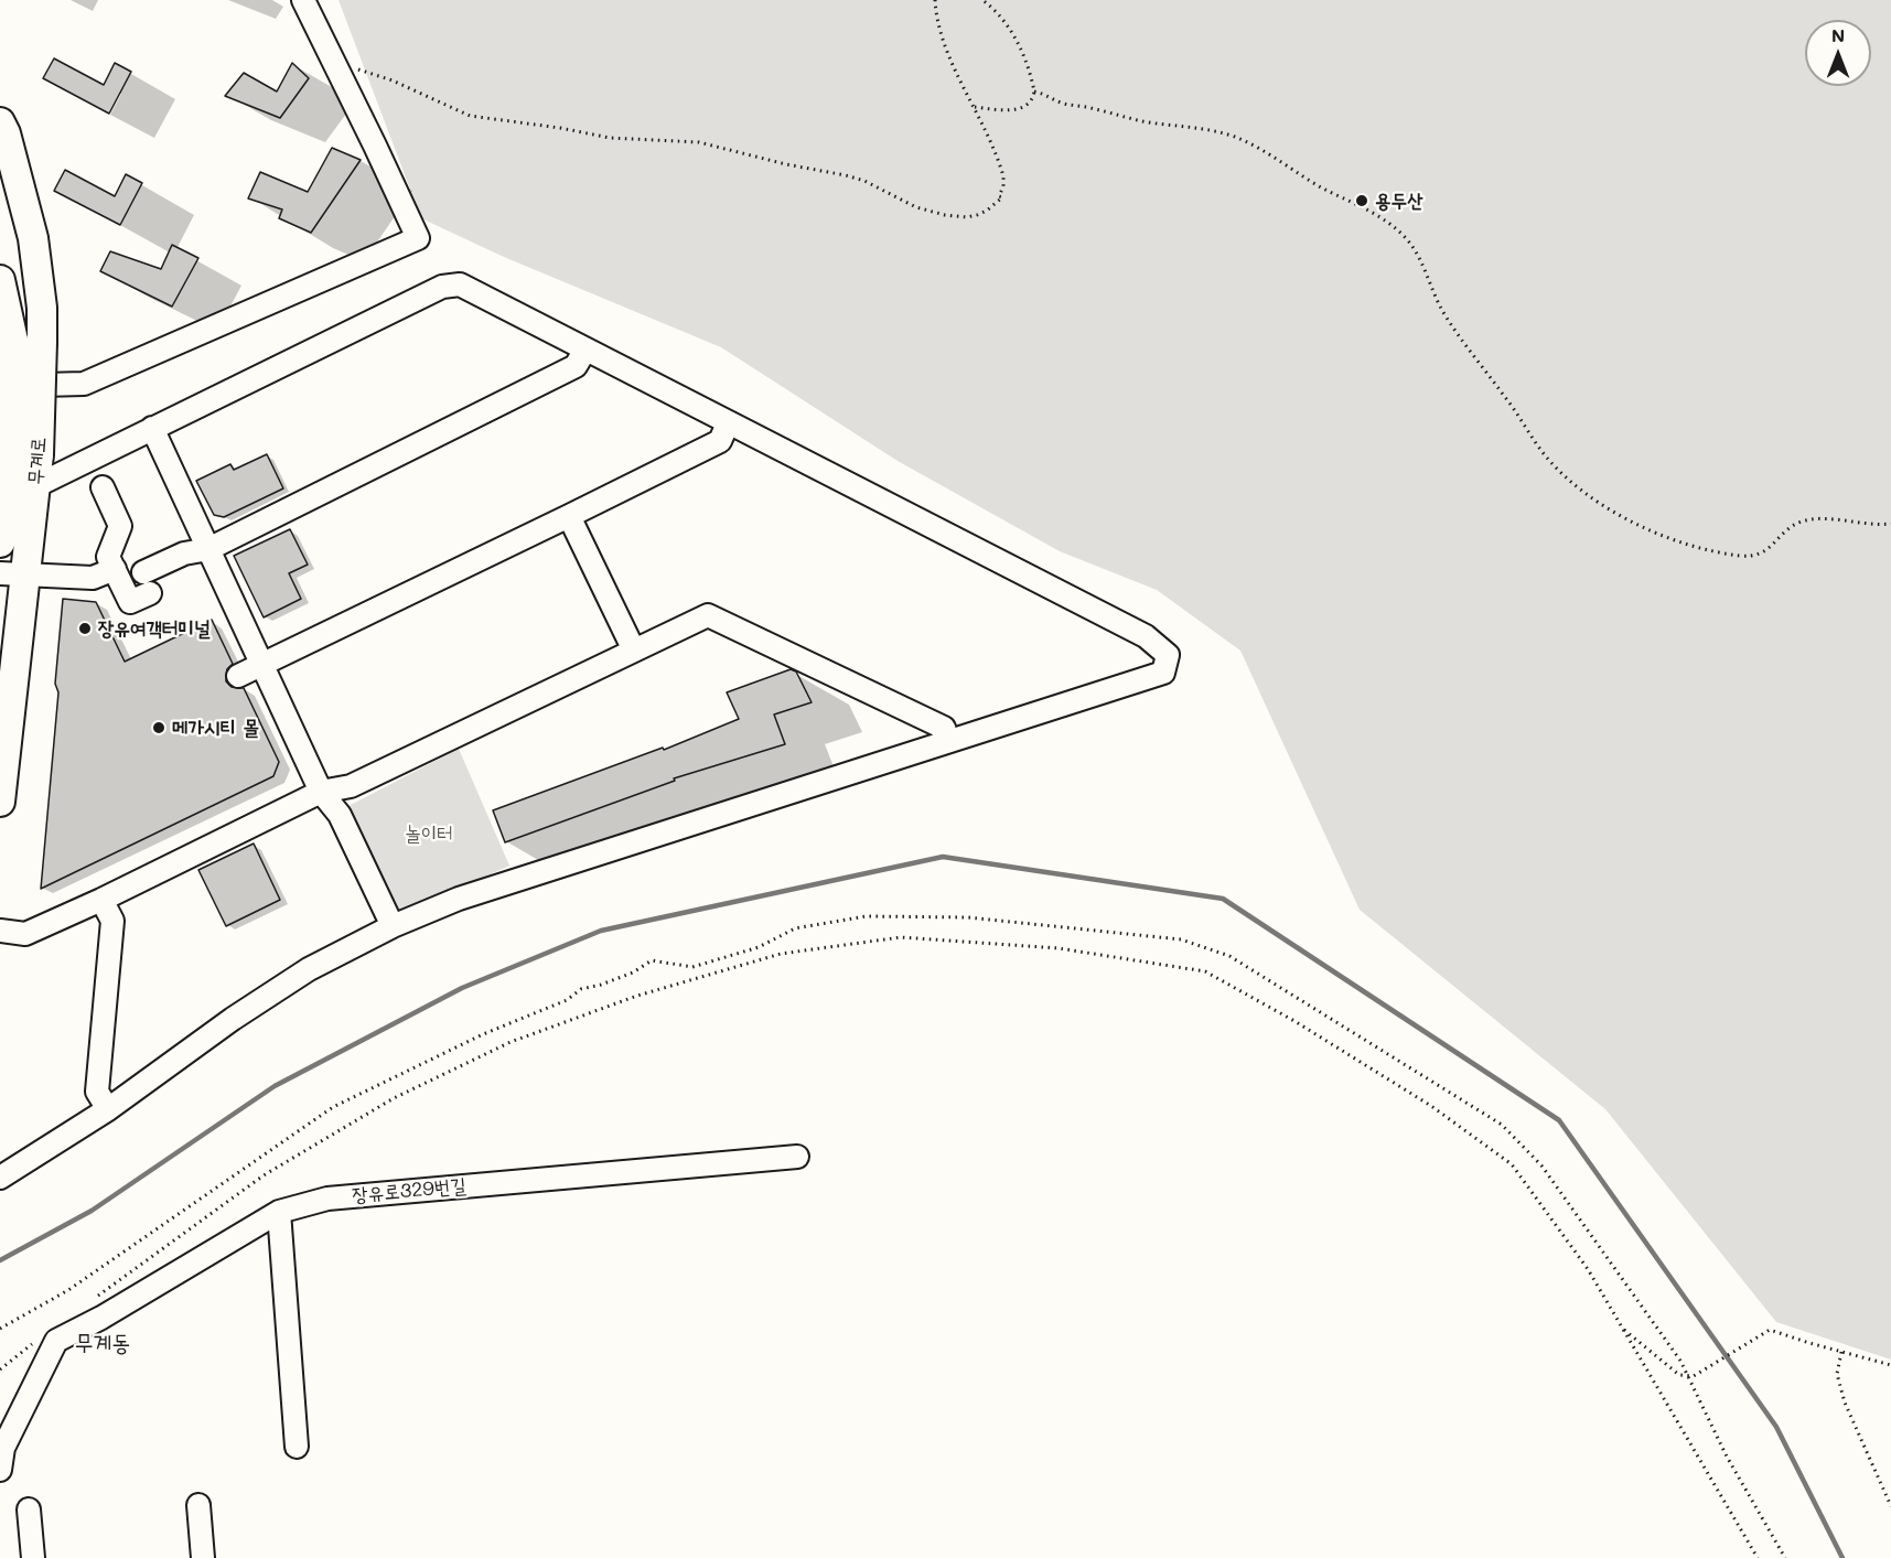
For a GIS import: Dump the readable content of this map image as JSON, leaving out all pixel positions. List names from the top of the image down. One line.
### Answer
{"streets":{"main road":["무계로"],"street":["장유로329번길"]},"districts":["무계동"],"parks":["놀이터"],"places":["용두산","장유여객터미널","메가시티 몰"],"north":"top"}
